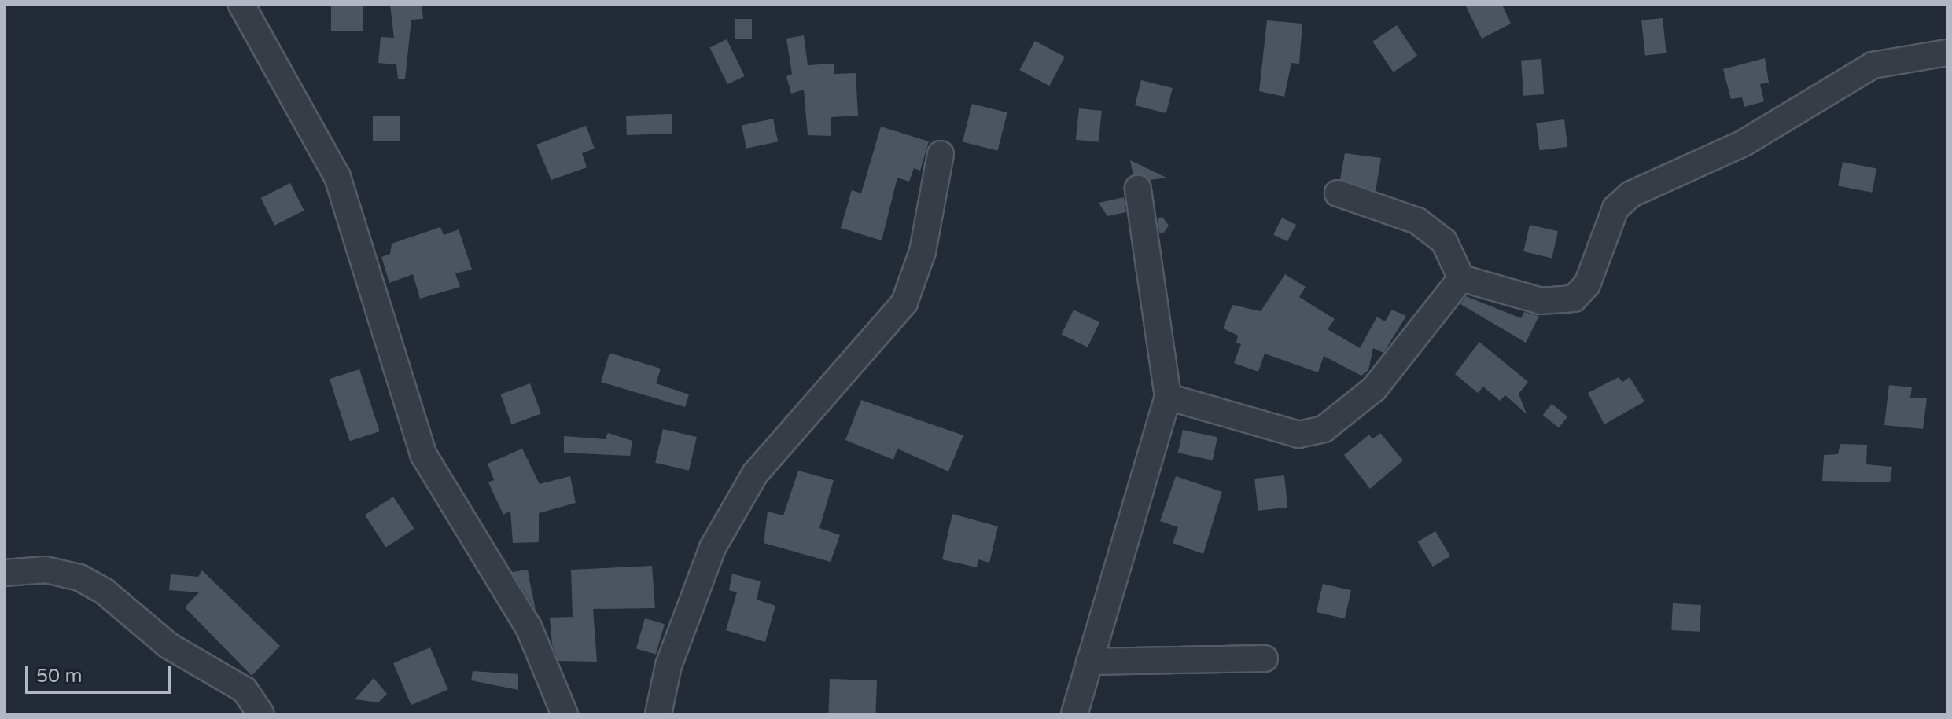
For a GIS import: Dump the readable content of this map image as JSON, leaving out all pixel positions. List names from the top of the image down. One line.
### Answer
{"scale_bar":"50 m"}
